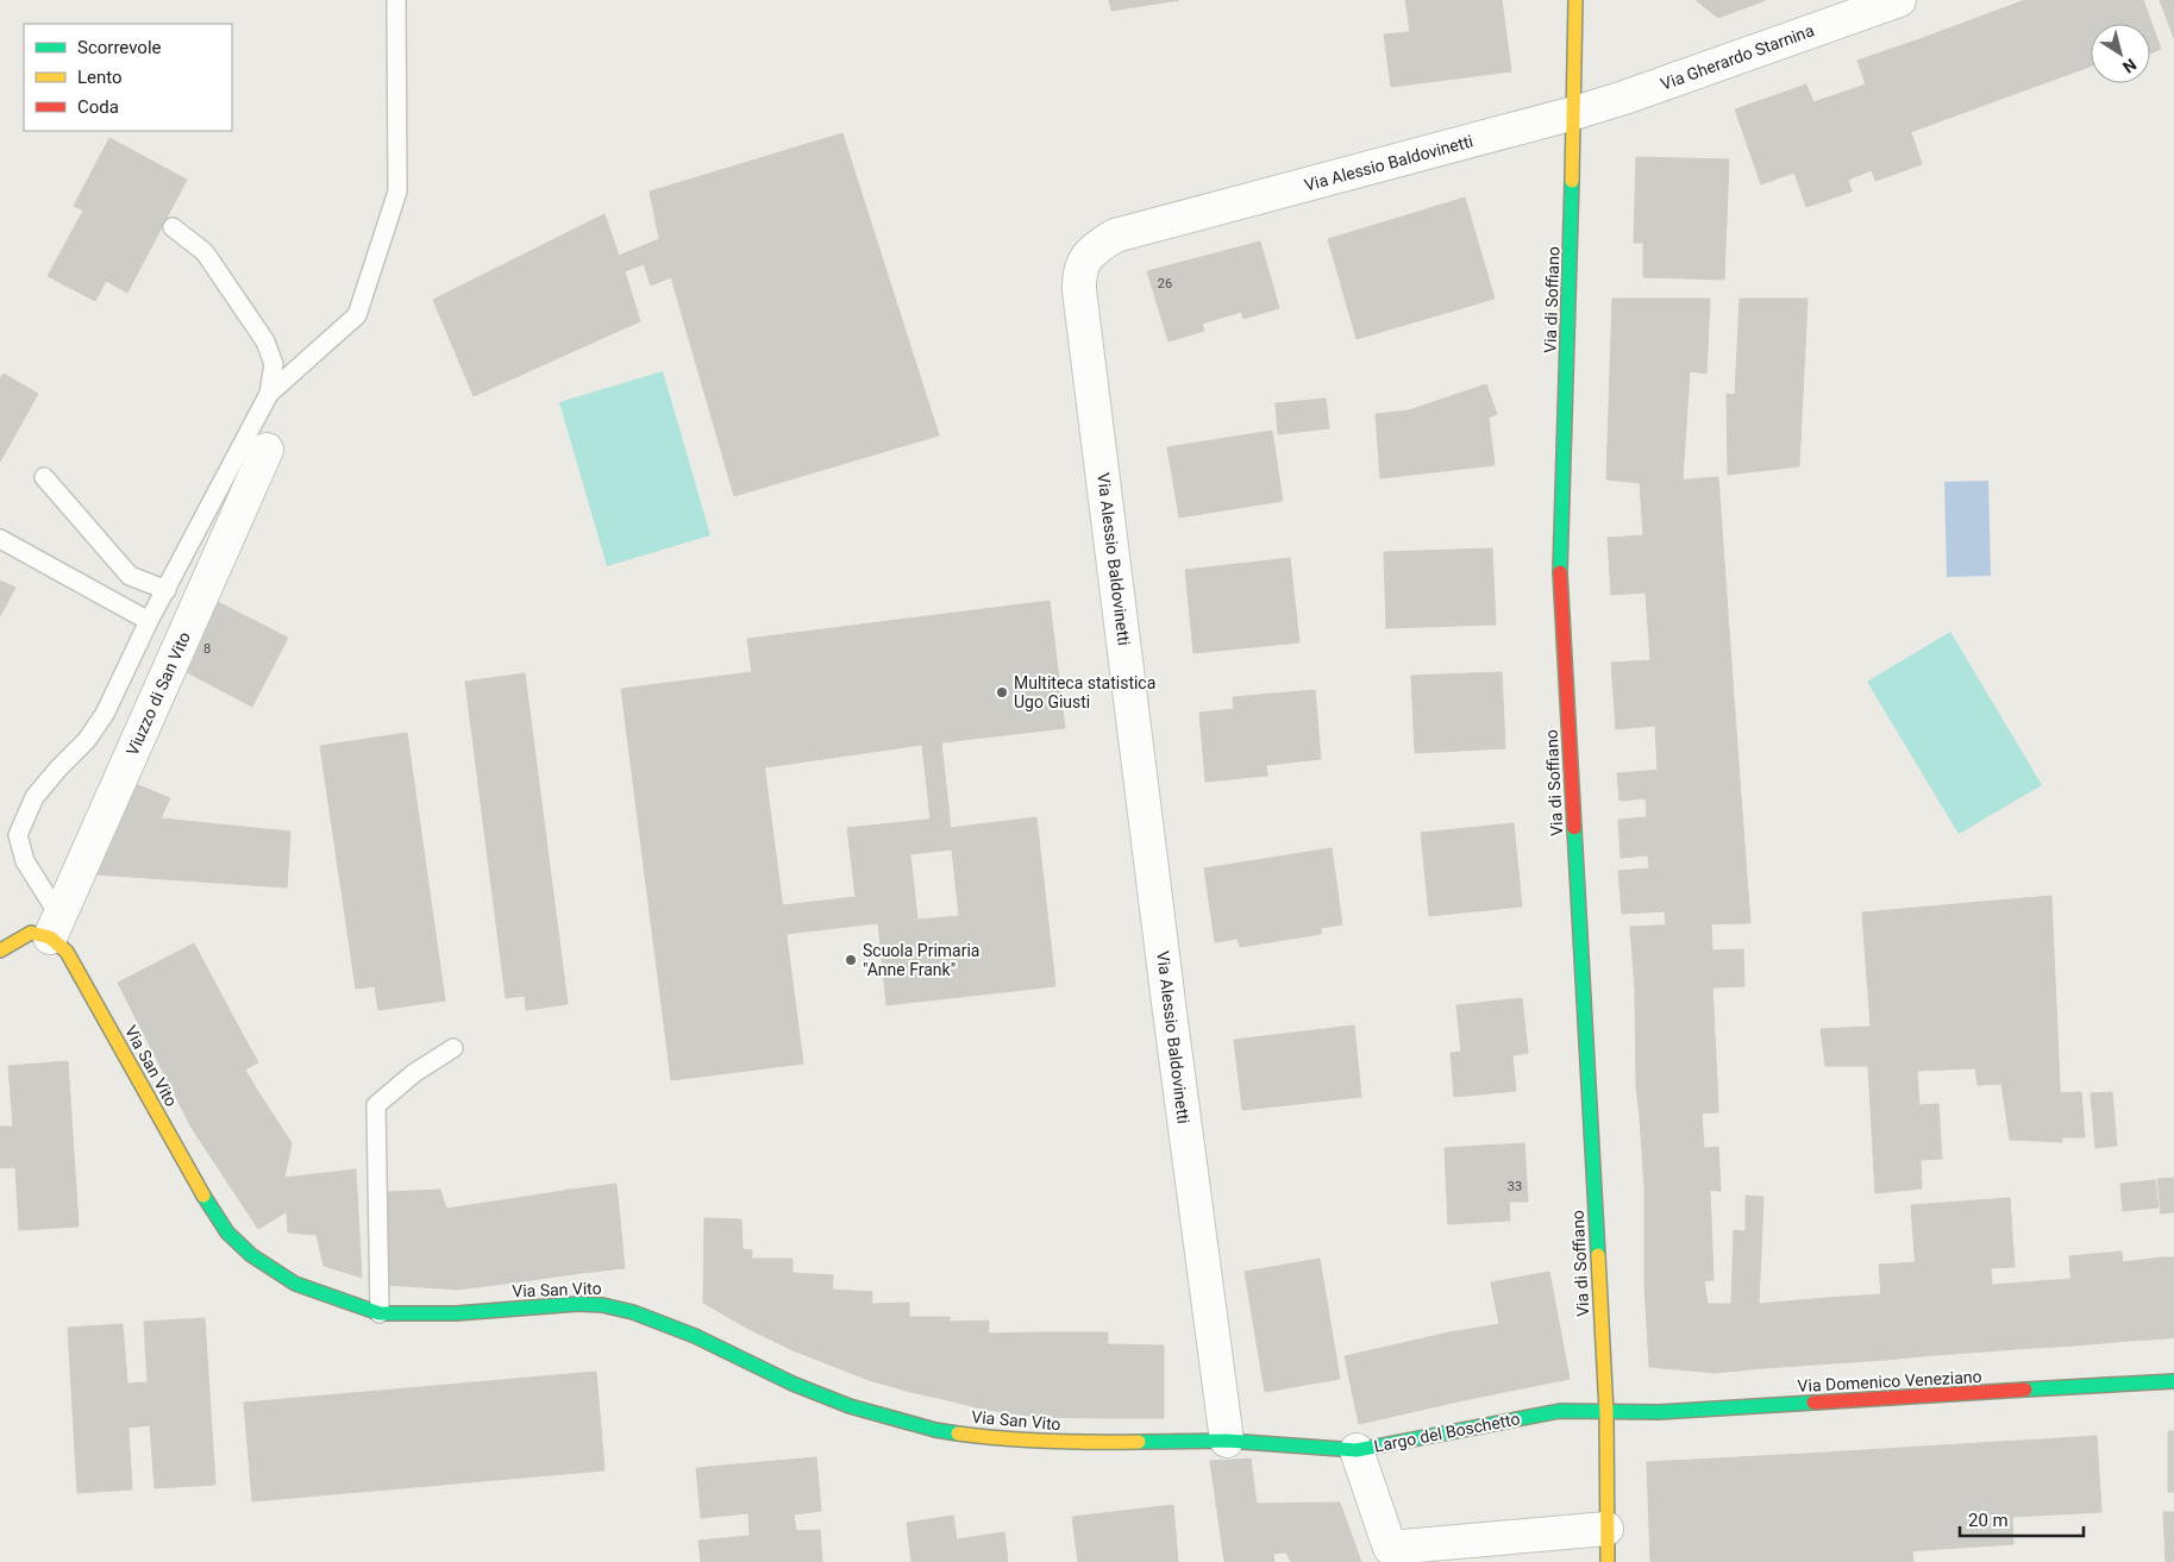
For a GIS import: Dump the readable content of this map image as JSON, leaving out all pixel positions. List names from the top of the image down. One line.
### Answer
{"streets":{"street":["Via Gherardo Starnina","Via Alessio Baldovinetti","Via di Soffiano","Viuzzo di San Vito","Via San Vito","Via Domenico Veneziano","Largo del Boschetto"]},"crossings":[["Via Gherardo Starnina","Via Alessio Baldovinetti"],["Via Gherardo Starnina","Via di Soffiano"],["Via Alessio Baldovinetti","Via di Soffiano"],["Via Alessio Baldovinetti","Via San Vito"],["Via di Soffiano","Via Domenico Veneziano"],["Via di Soffiano","Largo del Boschetto"],["Viuzzo di San Vito","Via San Vito"],["Via San Vito","Largo del Boschetto"],["Via Domenico Veneziano","Largo del Boschetto"]],"places":["Multiteca statistica Ugo Giusti","Scuola Primaria \"Anne Frank\""],"house_numbers":["26","8","33"],"legend":["Scorrevole","Lento","Coda"],"scale_bar":"20 m","north":"bottom right"}
